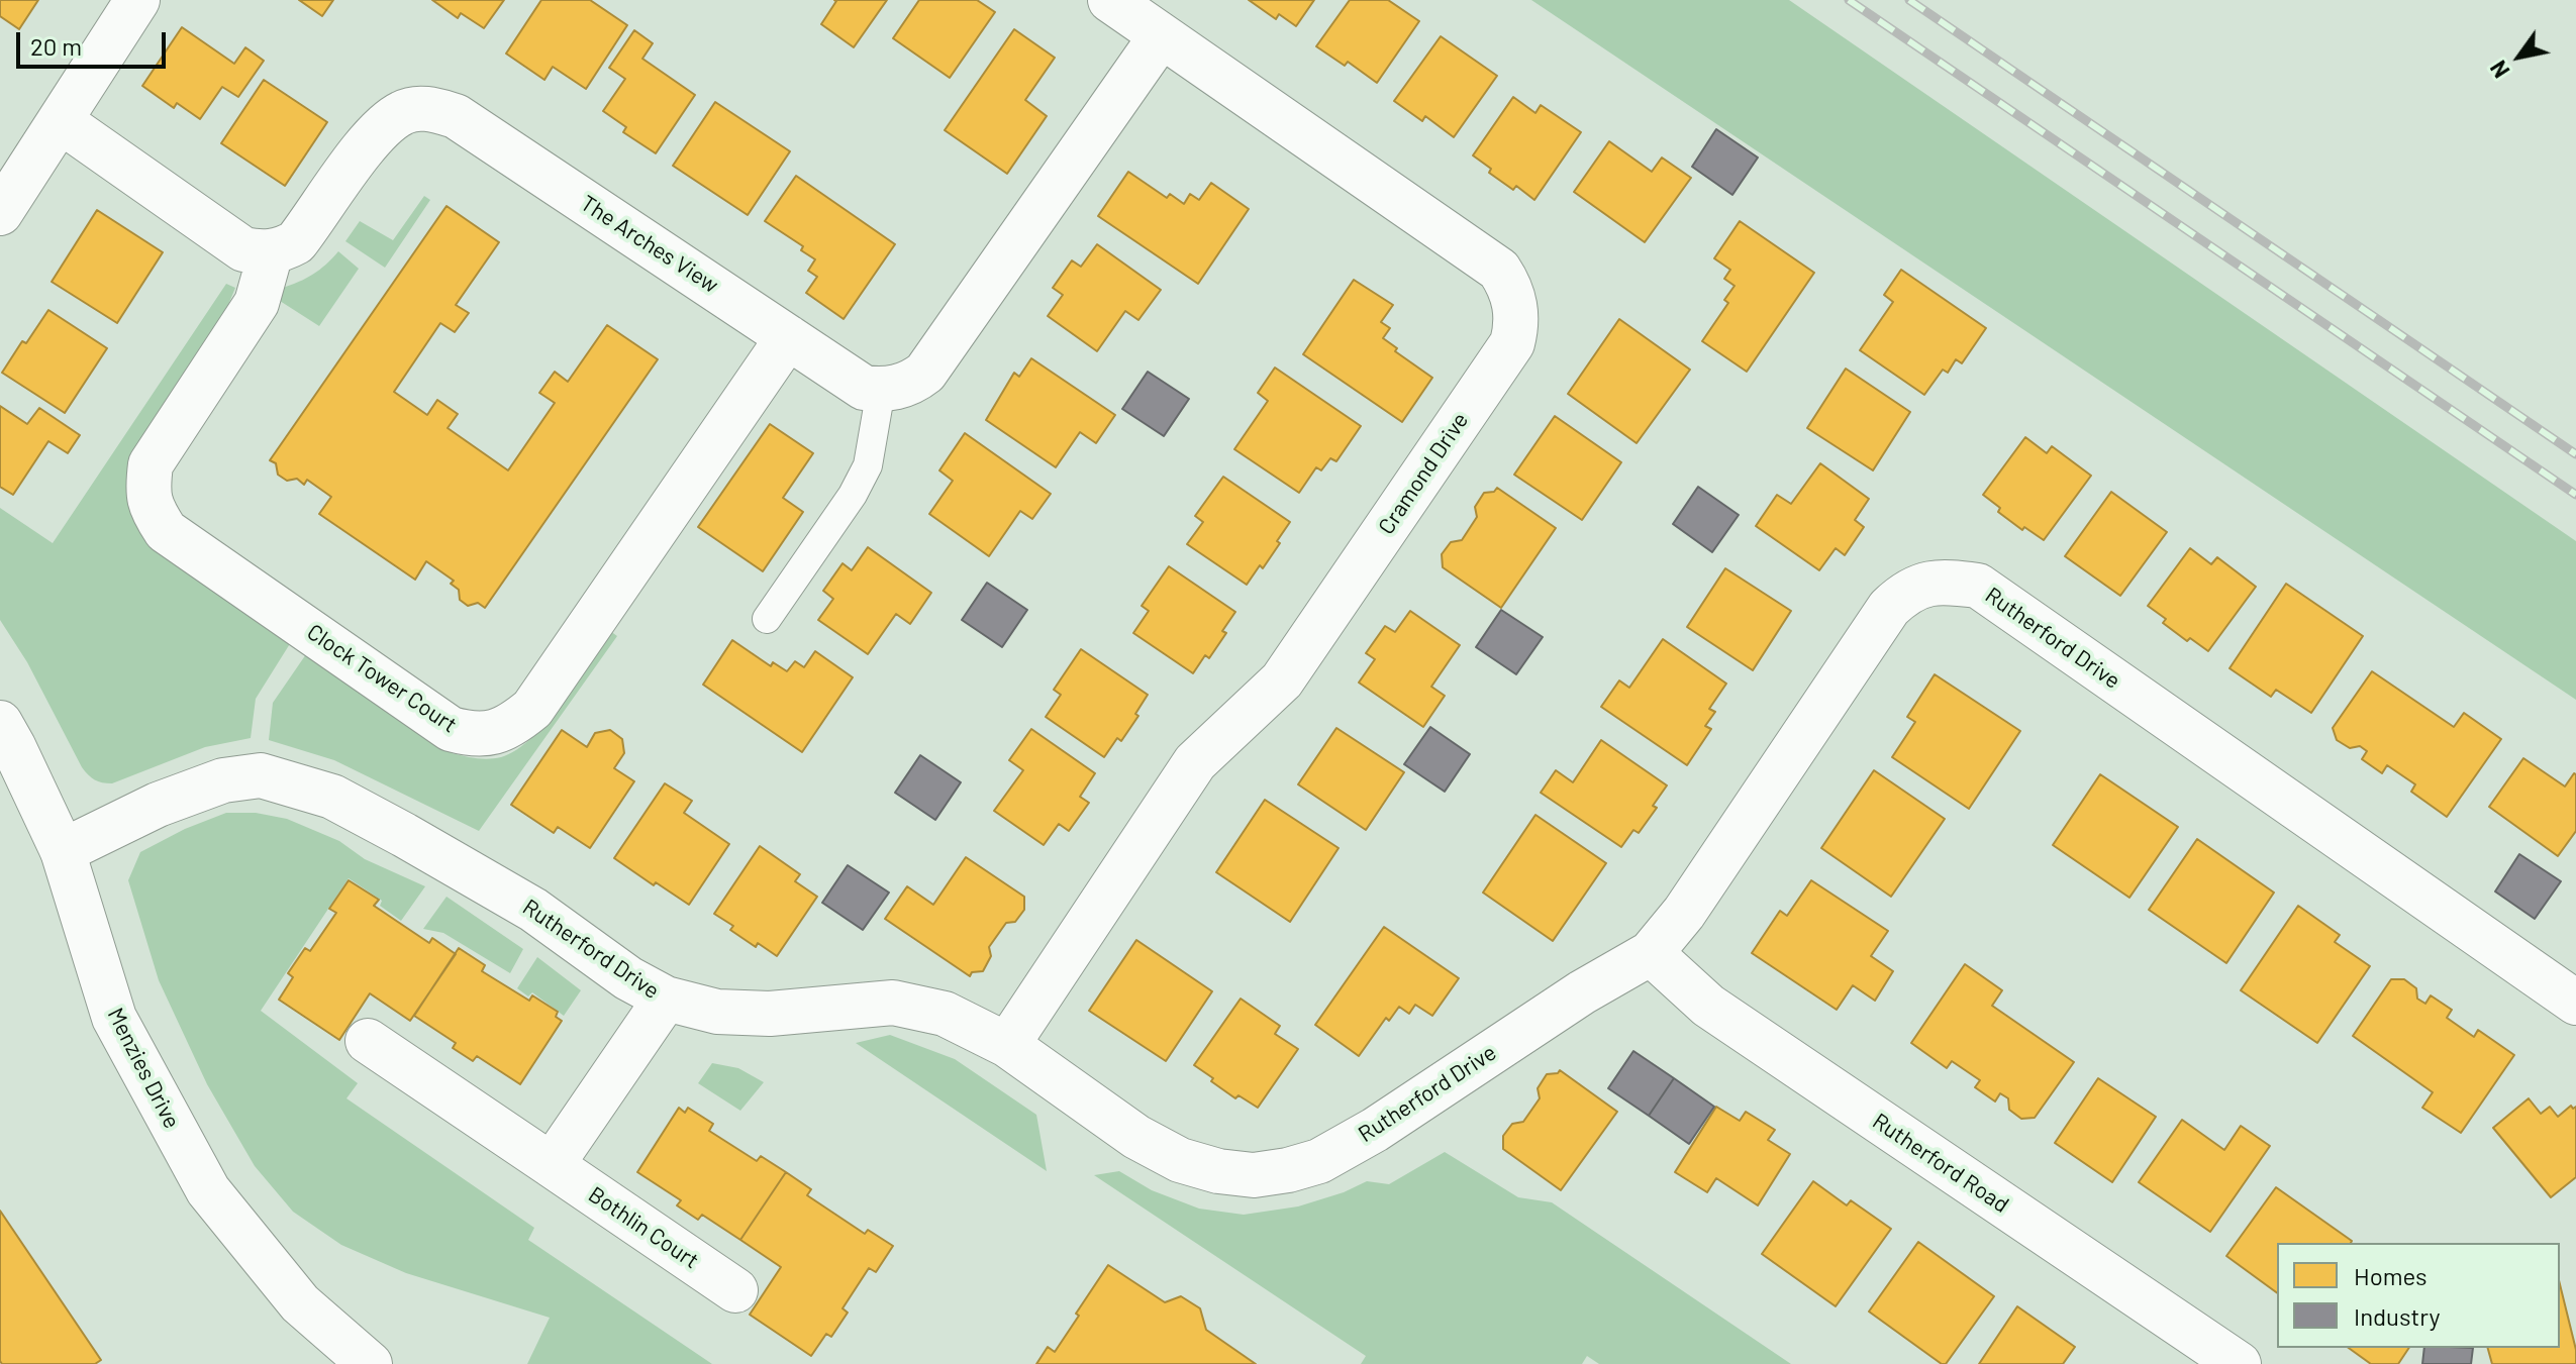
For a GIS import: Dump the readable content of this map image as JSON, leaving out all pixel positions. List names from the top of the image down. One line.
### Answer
{"streets":{"street":["The Arches View","Cramond Drive","Rutherford Drive","Clock Tower Court","Menzies Drive","Rutherford Road","Bothlin Court"]},"crossings":[["The Arches View","Clock Tower Court"],["Cramond Drive","Rutherford Drive"],["Rutherford Drive","Menzies Drive"],["Rutherford Drive","Rutherford Road"]],"legend":["Homes","Industry"],"scale_bar":"20 m","north":"bottom left"}
